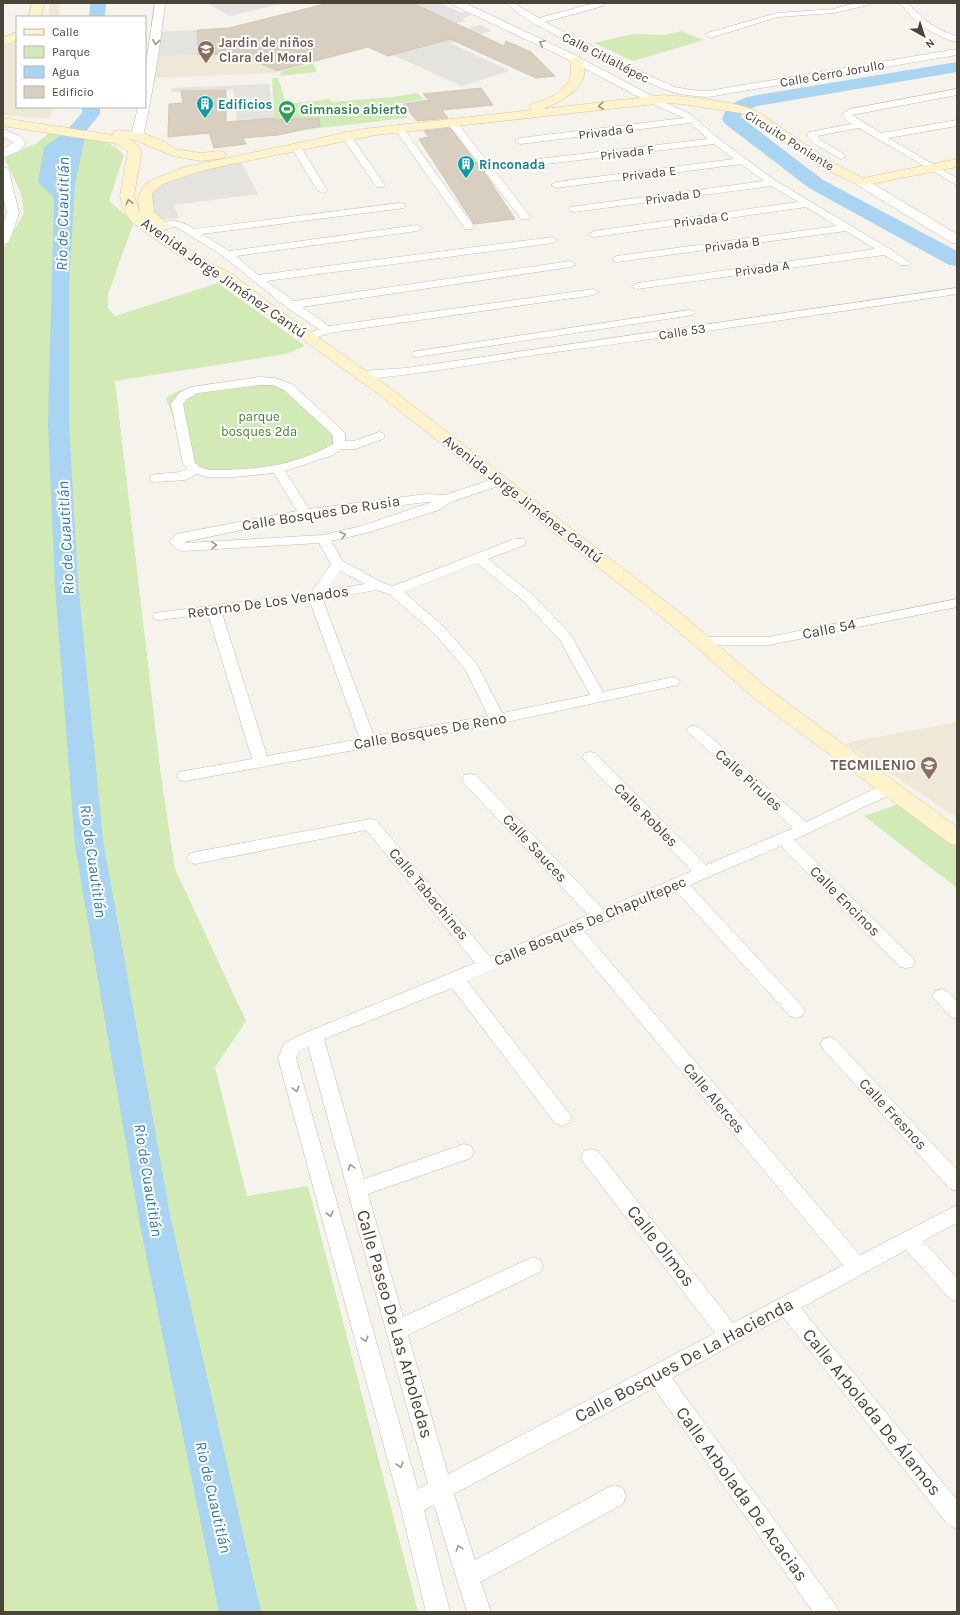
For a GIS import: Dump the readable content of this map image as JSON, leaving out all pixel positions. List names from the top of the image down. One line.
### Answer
{"streets":{"main road":["Circuito Poniente","Avenida Jorge Jiménez Cantú"],"street":["Calle Citlaltépec","Calle Cerro Jorullo","Privada G","Privada F","Privada E","Privada D","Privada C","Privada B","Privada A","Calle 53","Calle Bosques De Rusia","Retorno De Los Venados","Calle 54","Calle Bosques De Reno","Calle Pirules","Calle Robles","Calle Sauces","Calle Tabachines","Calle Encinos","Calle Bosques De Chapultepec","Calle Alerces","Calle Fresnos","Calle Olmos","Calle Paseo De Las Arboledas","Calle Bosques De La Hacienda","Calle Arbolada De Álamos","Calle Arbolada De Acacias"]},"crossings":[["Calle Citlaltépec","Calle Cerro Jorullo"],["Avenida Jorge Jiménez Cantú","Calle 53"],["Avenida Jorge Jiménez Cantú","Calle 54"],["Avenida Jorge Jiménez Cantú","Calle Bosques De Chapultepec"],["Calle Pirules","Calle Bosques De Chapultepec"],["Calle Robles","Calle Bosques De Chapultepec"],["Calle Sauces","Calle Bosques De Chapultepec"],["Calle Tabachines","Calle Bosques De Chapultepec"],["Calle Encinos","Calle Bosques De Chapultepec"],["Calle Bosques De Chapultepec","Calle Alerces"],["Calle Bosques De Chapultepec","Calle Paseo De Las Arboledas"],["Calle Alerces","Calle Bosques De La Hacienda"],["Calle Olmos","Calle Bosques De La Hacienda"],["Calle Paseo De Las Arboledas","Calle Bosques De La Hacienda"],["Calle Bosques De La Hacienda","Calle Arbolada De Álamos"],["Calle Bosques De La Hacienda","Calle Arbolada De Acacias"]],"water":["Rio de Cuautitlán"],"parks":["parque bosques 2da"],"places":{"school or university":["Jardin de niños Clara del Moral","TECMILENIO"],"building":["Edificios","Rinconada"],"sports":["Gimnasio abierto"]},"legend":["Calle","Parque","Agua","Edificio"],"north":"bottom right"}
